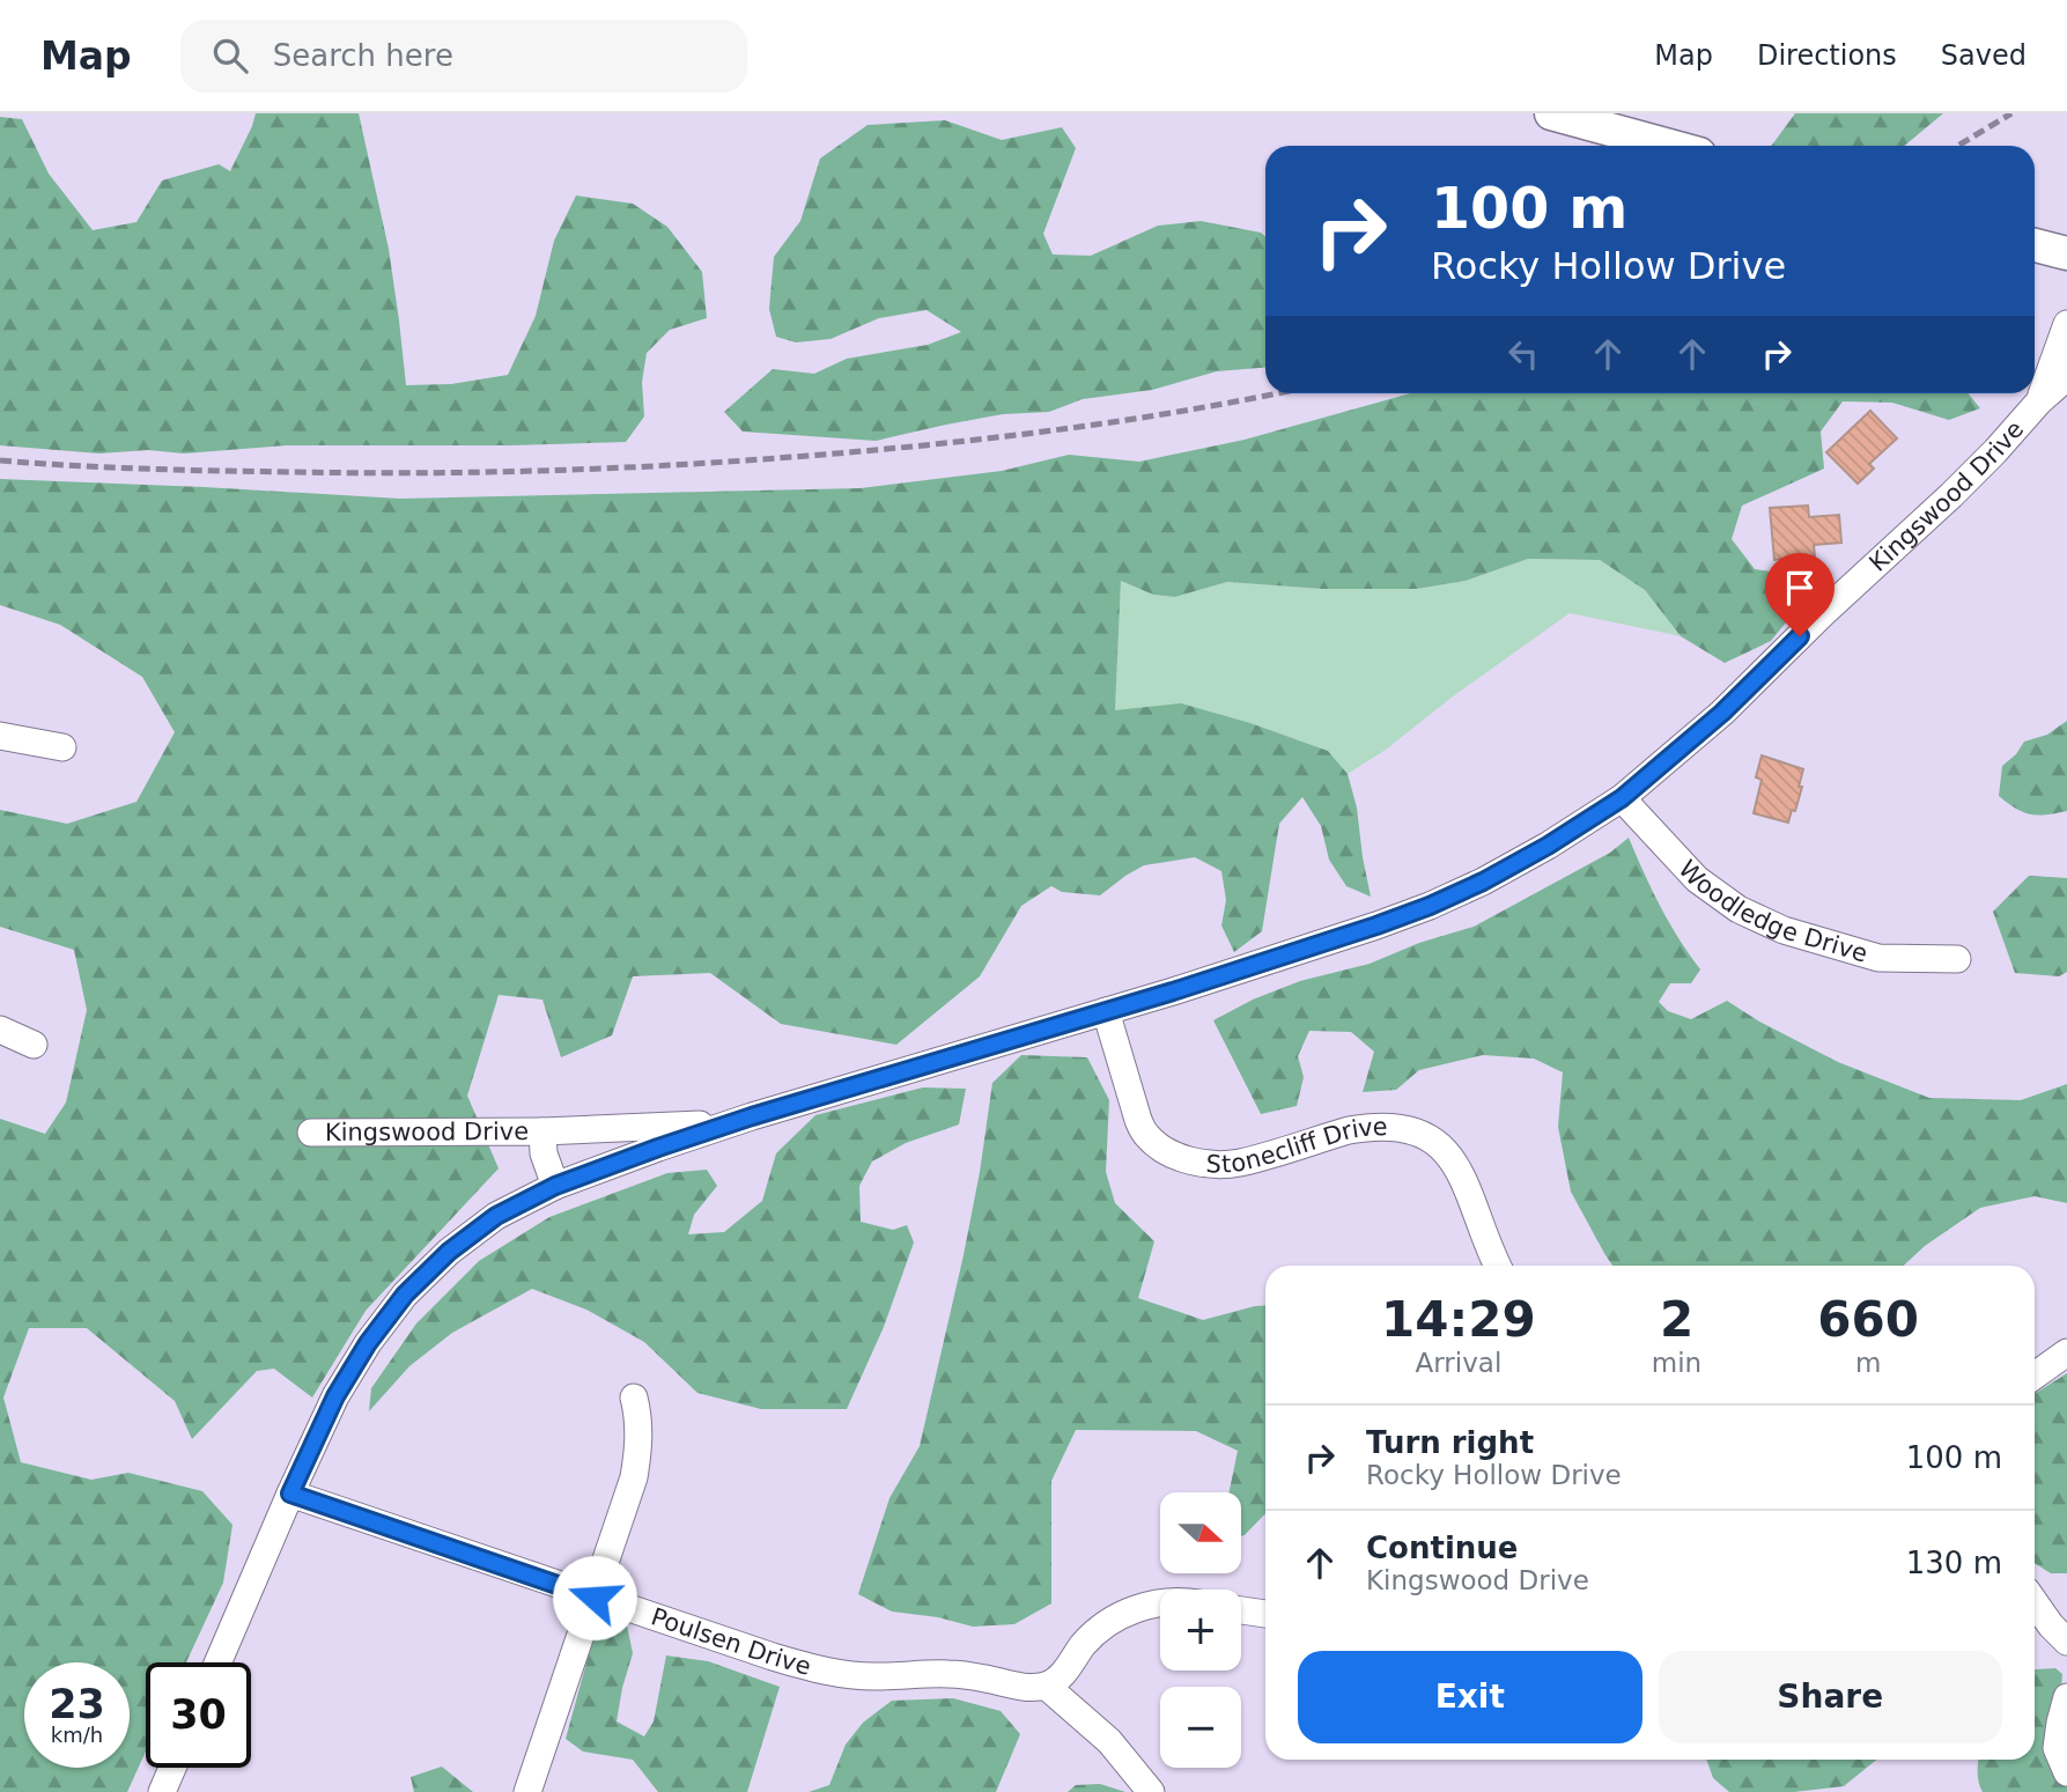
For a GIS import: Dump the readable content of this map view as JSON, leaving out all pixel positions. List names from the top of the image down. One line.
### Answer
{"streets":{"street":["Kingswood Drive","Woodledge Drive","Stonecliff Drive","Poulsen Drive"]},"crossings":[["Kingswood Drive","Woodledge Drive"],["Kingswood Drive","Stonecliff Drive"]],"north":"right","page":{"header":"Map","search":"Search here","nav":["Map","Directions","Saved"],"turn":["100 m","Rocky Hollow Drive"],"eta":["14:29","Arrival","2","min","660","m"],"list":[{"name":"Turn right","note":"Rocky Hollow Drive","value":"100 m"},{"name":"Continue","note":"Kingswood Drive","value":"130 m"}],"map_buttons":["+","−"],"buttons":["Exit","Share"],"speed":"23 km/h","limit":"30"}}
